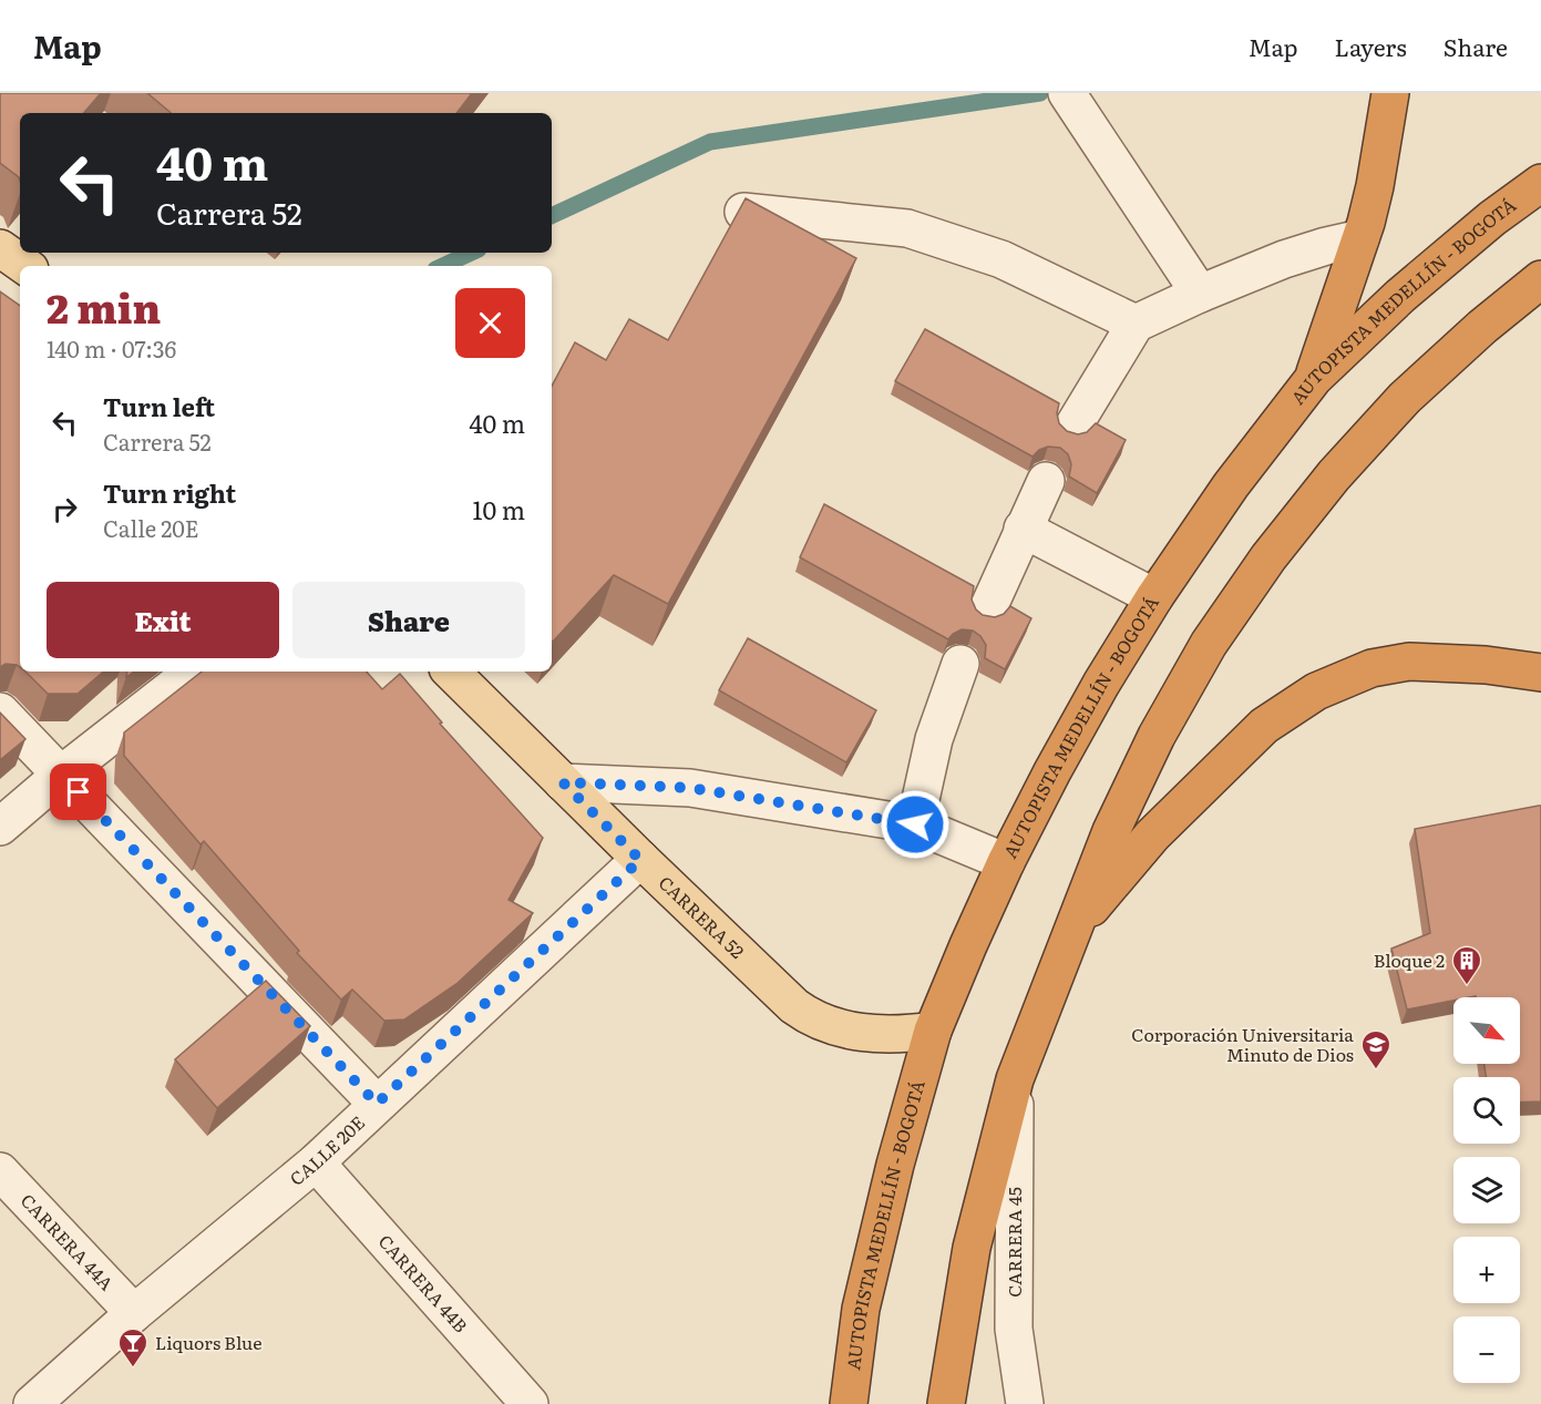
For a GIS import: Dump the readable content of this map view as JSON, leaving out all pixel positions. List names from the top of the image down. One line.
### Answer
{"streets":{"highway":["AUTOPISTA MEDELLÍN - BOGOTÁ"],"main road":["CARRERA 52"],"street":["CALLE 20E","CARRERA 44A","CARRERA 45","CARRERA 44B"]},"crossings":[["AUTOPISTA MEDELLÍN - BOGOTÁ","CARRERA 52"],["CARRERA 52","CALLE 20E"],["CALLE 20E","CARRERA 44A"],["CALLE 20E","CARRERA 44B"]],"places":{"building":["Bloque 2"],"school or university":["Corporación Universitaria Minuto de Dios"],"bar":["Liquors Blue"]},"north":"bottom right","page":{"header":"Map","nav":["Map","Layers","Share"],"turn":["40 m","Carrera 52"],"heading":["2 min","140 m · 07:36"],"list":[{"name":"Turn left","note":"Carrera 52","value":"40 m"},{"name":"Turn right","note":"Calle 20E","value":"10 m"}],"buttons":["Exit","Share"],"map_buttons":["+","−"]}}
